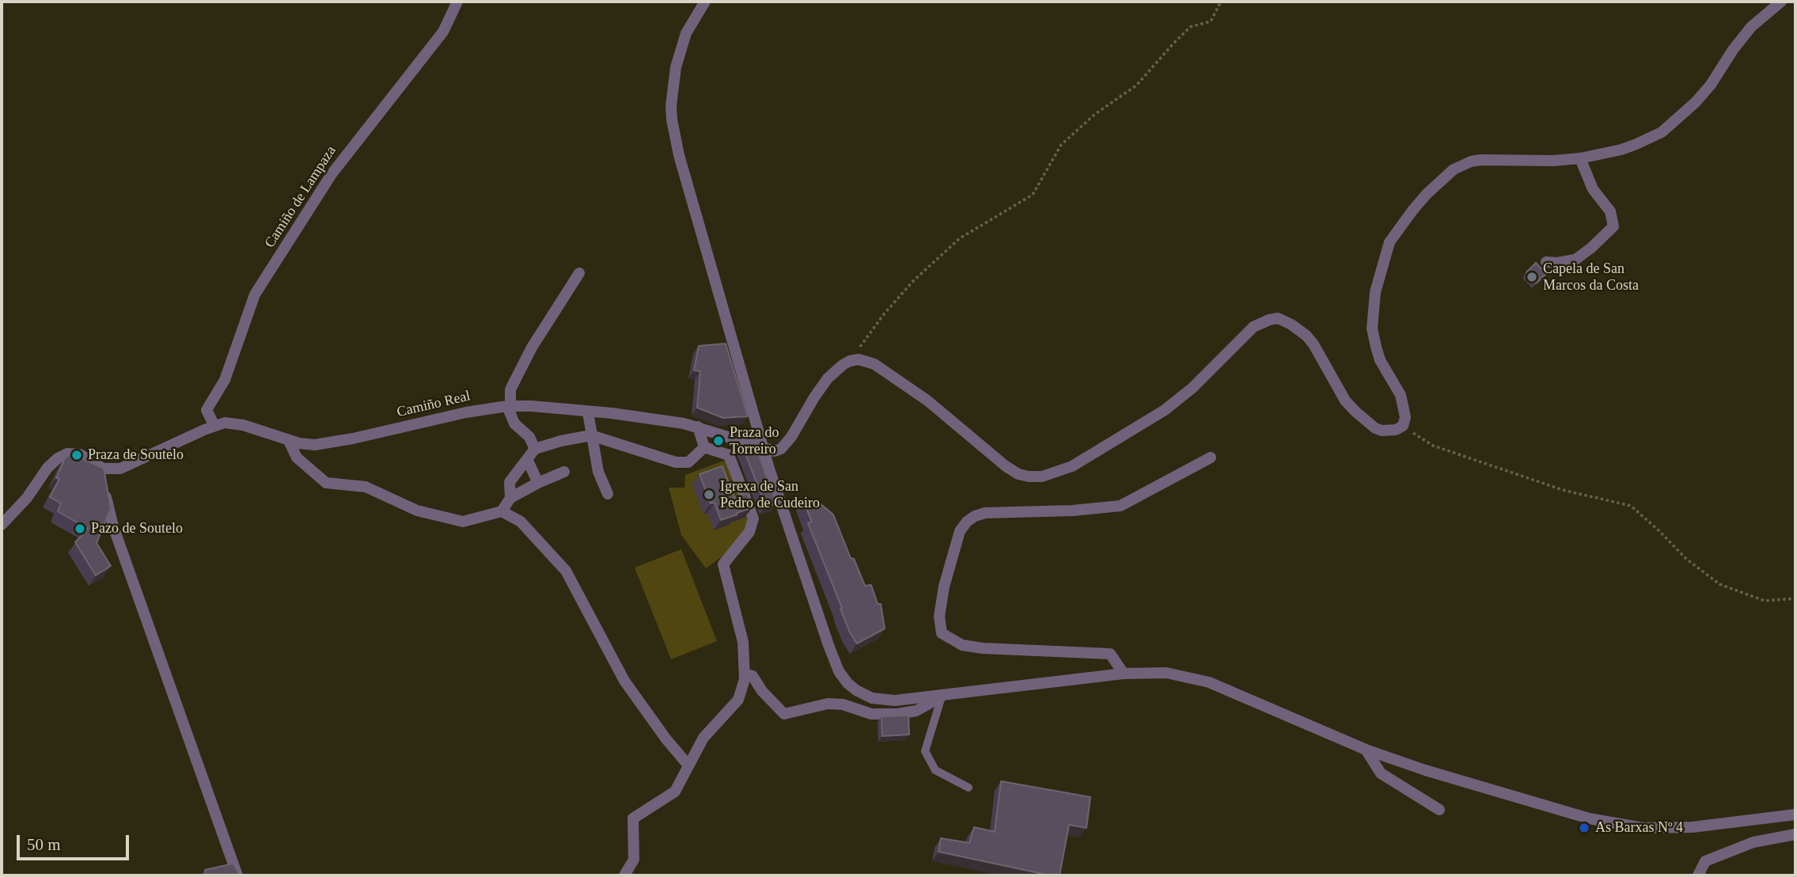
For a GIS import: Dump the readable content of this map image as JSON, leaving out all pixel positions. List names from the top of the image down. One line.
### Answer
{"streets":{"street":["Camiño de Lampaza","Camiño Real"]},"crossings":[["Camiño de Lampaza","Camiño Real"]],"places":["Capela de San Marcos da Costa","Praza do Torreiro","Praza de Soutelo","Igrexa de San Pedro de Cudeiro","Pazo de Soutelo","As Barxas Nº 4"],"scale_bar":"50 m"}
